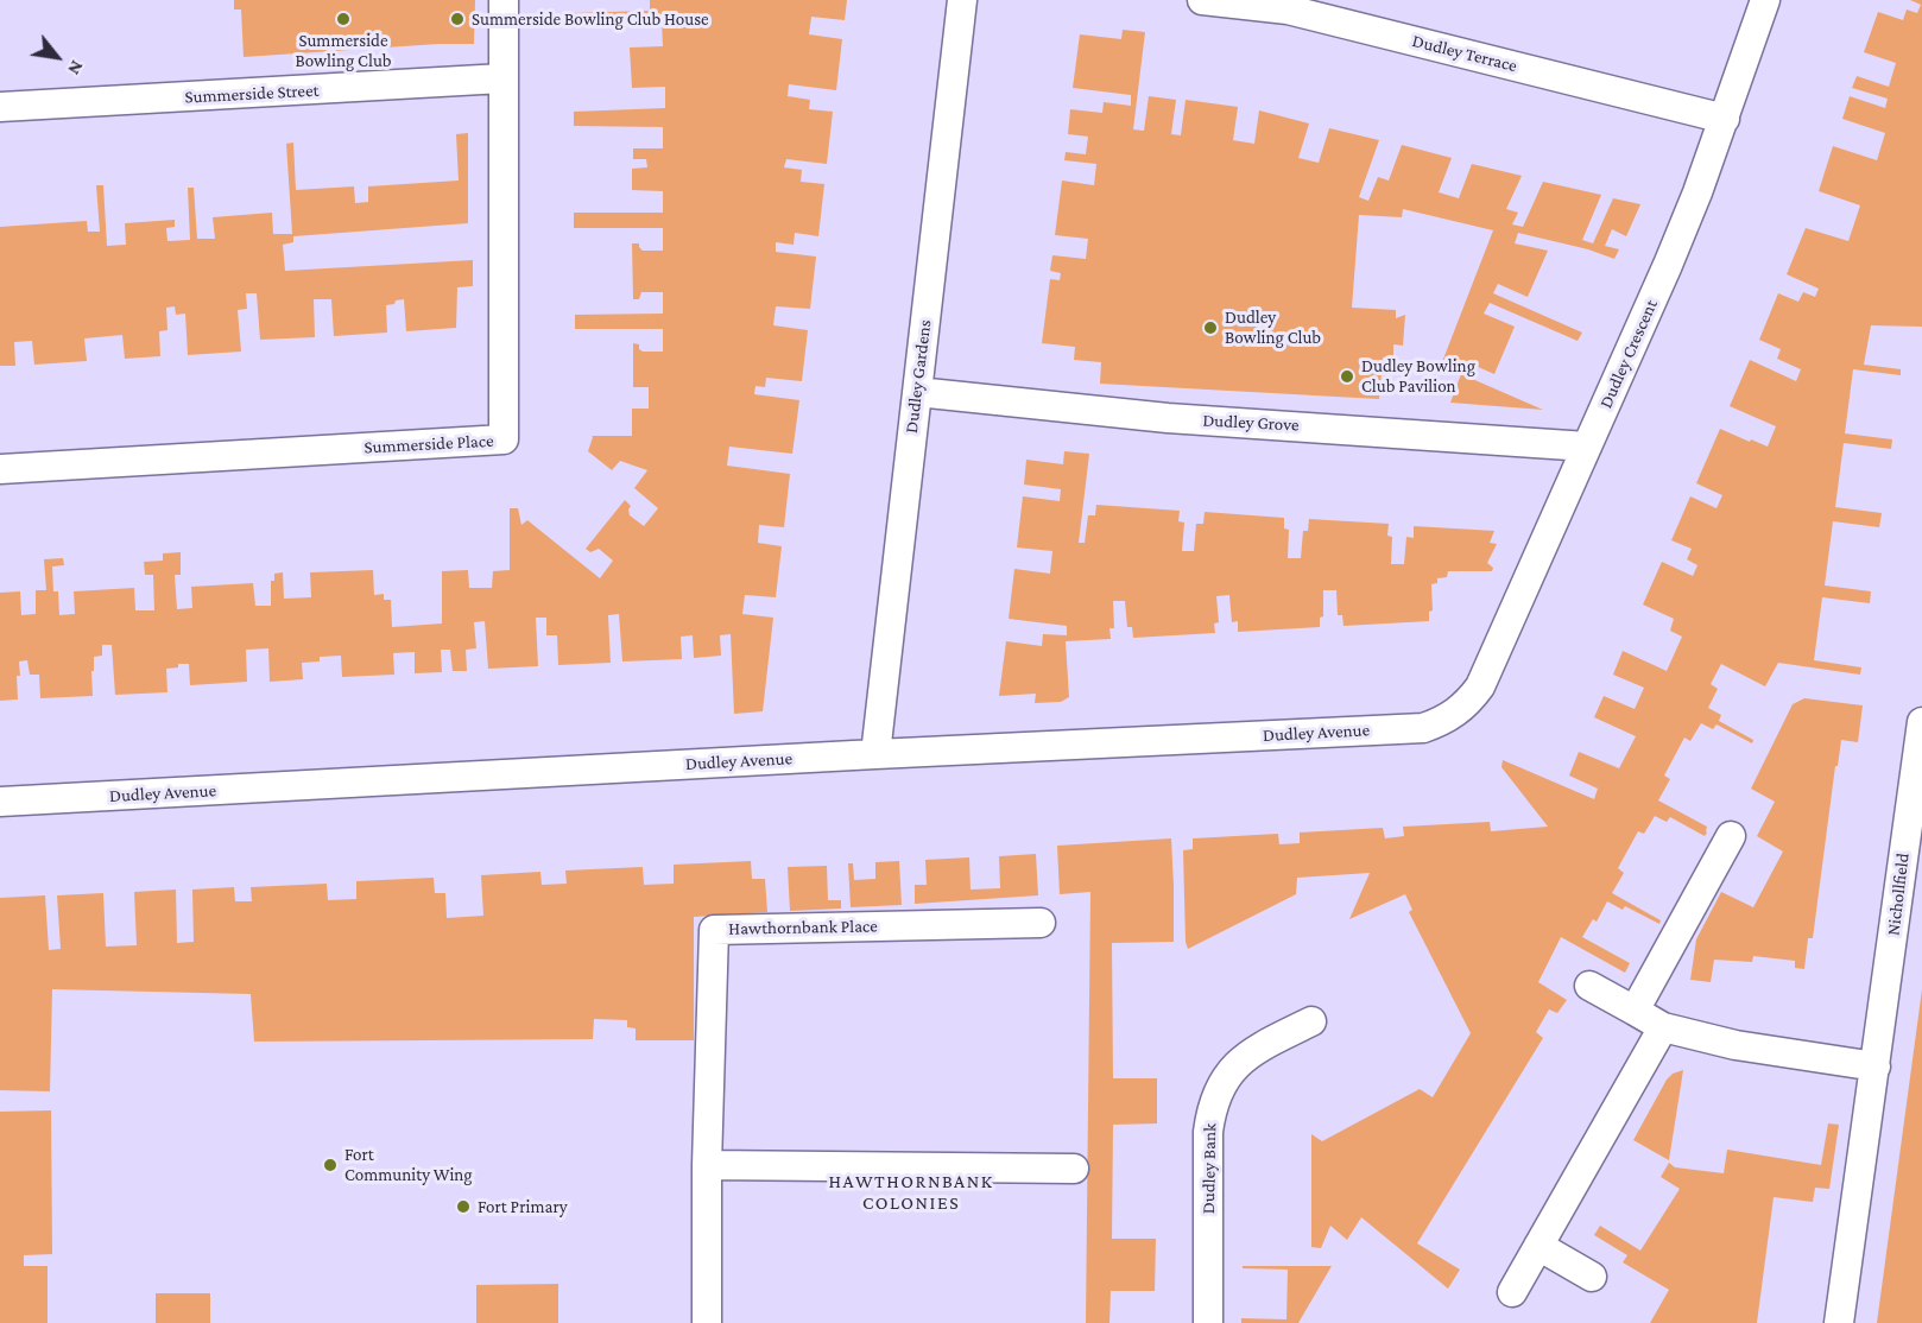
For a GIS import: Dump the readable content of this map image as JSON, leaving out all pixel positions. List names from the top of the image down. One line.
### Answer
{"streets":{"street":["Dudley Terrace","Summerside Street","Dudley Crescent","Dudley Gardens","Dudley Grove","Summerside Place","Dudley Avenue","Nichollfield","Hawthornbank Place","Dudley Bank"]},"crossings":[["Dudley Terrace","Dudley Crescent"],["Summerside Street","Summerside Place"],["Dudley Crescent","Dudley Grove"],["Dudley Crescent","Dudley Avenue"],["Dudley Gardens","Dudley Grove"],["Dudley Gardens","Dudley Avenue"]],"districts":["HAWTHORNBANK COLONIES"],"places":["Summerside Bowling Club","Summerside Bowling Club House","Dudley Bowling Club","Dudley Bowling Club Pavilion","Fort Community Wing","Fort Primary"],"north":"bottom right"}
